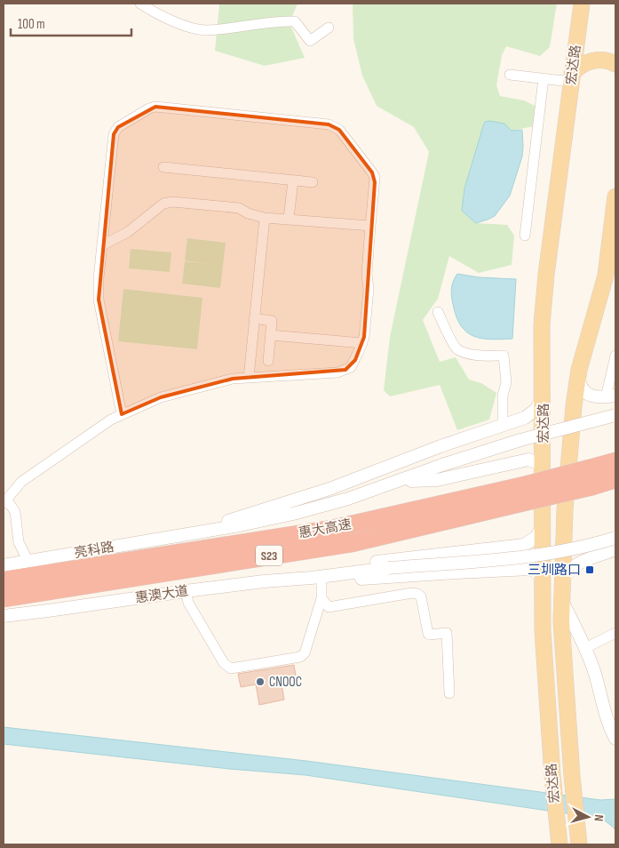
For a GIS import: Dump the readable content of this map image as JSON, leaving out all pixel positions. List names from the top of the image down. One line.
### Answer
{"streets":{"highway":["惠大高速","S23"],"main road":["宏达路"],"street":["亮科路","惠澳大道"]},"places":{"transit":["三圳路口"],"other":["CNOOC"]},"scale_bar":"100 m","north":"right"}
